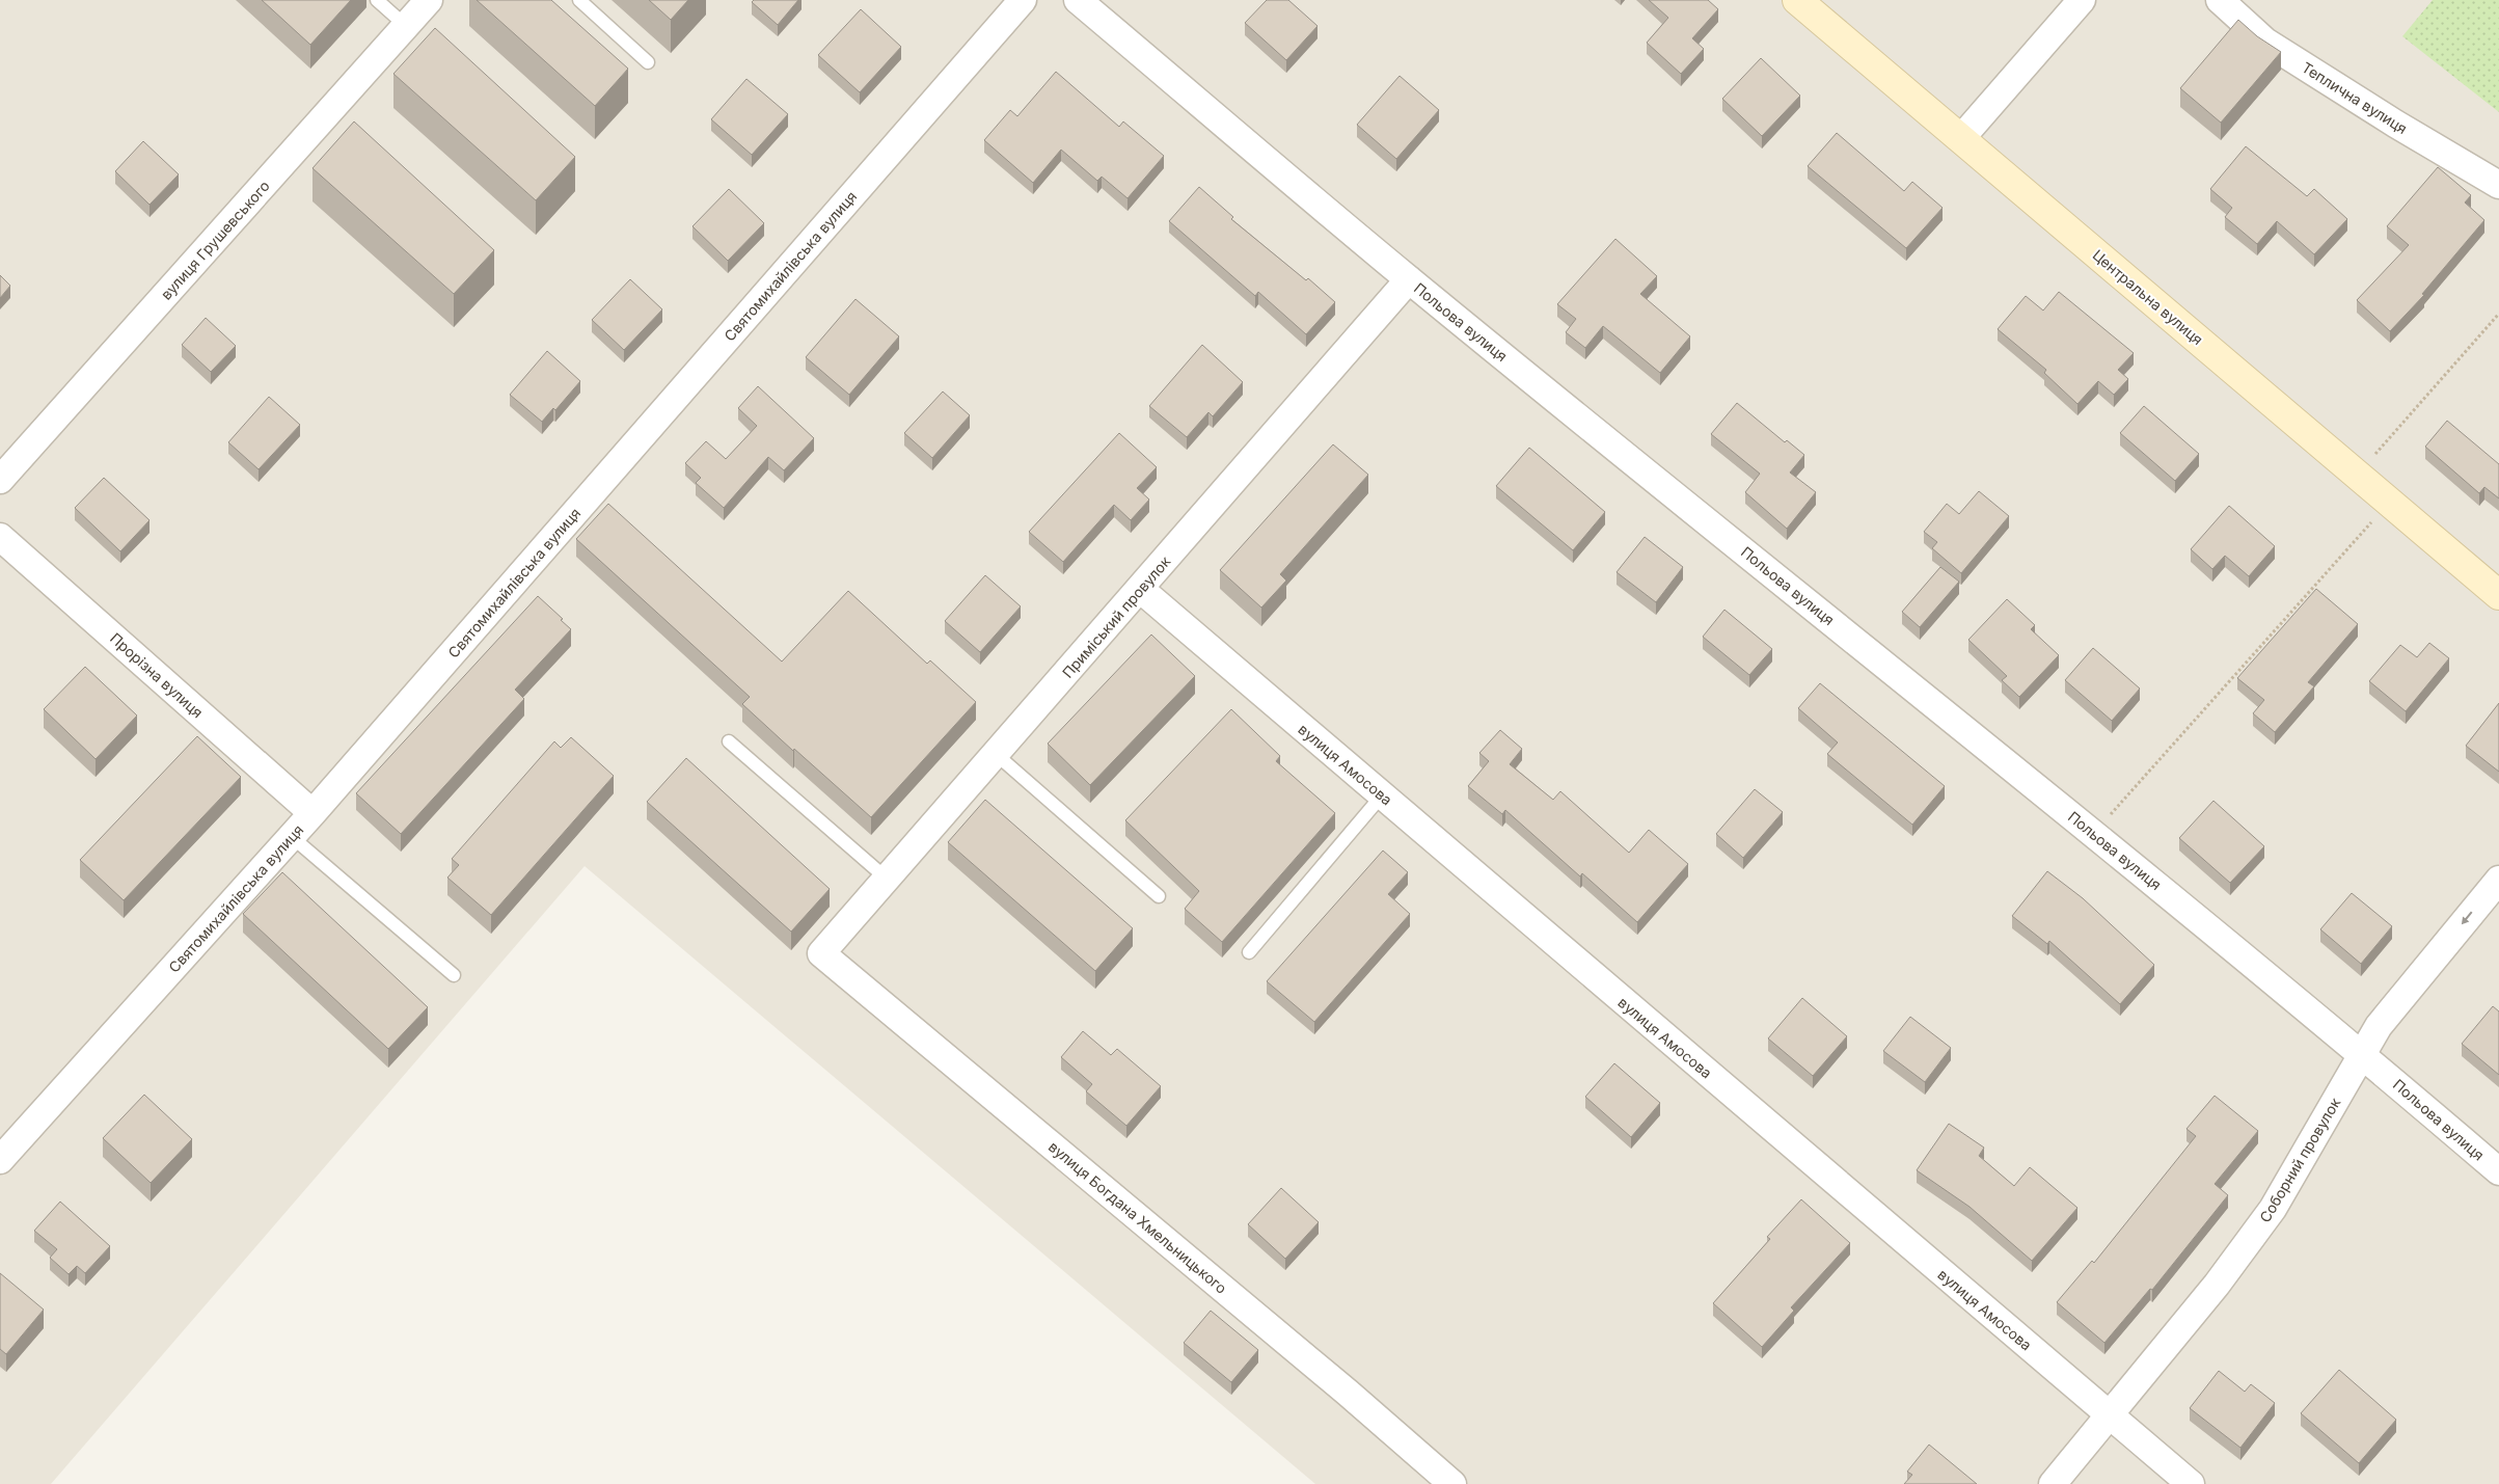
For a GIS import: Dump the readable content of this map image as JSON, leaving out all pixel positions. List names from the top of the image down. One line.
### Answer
{"streets":{"main road":["Центральна вулиця"],"street":["Теплична вулиця","вулиця Грушевського","Святомихайлівська вулиця","Польова вулиця","Приміський провулок","Прорізна вулиця","вулиця Амосова","Соборний провулок","вулиця Богдана Хмельницького"]},"crossings":[["Святомихайлівська вулиця","Прорізна вулиця"],["Польова вулиця","Приміський провулок"],["Польова вулиця","Соборний провулок"],["Приміський провулок","вулиця Амосова"],["Приміський провулок","вулиця Богдана Хмельницького"],["вулиця Амосова","Соборний провулок"]]}
